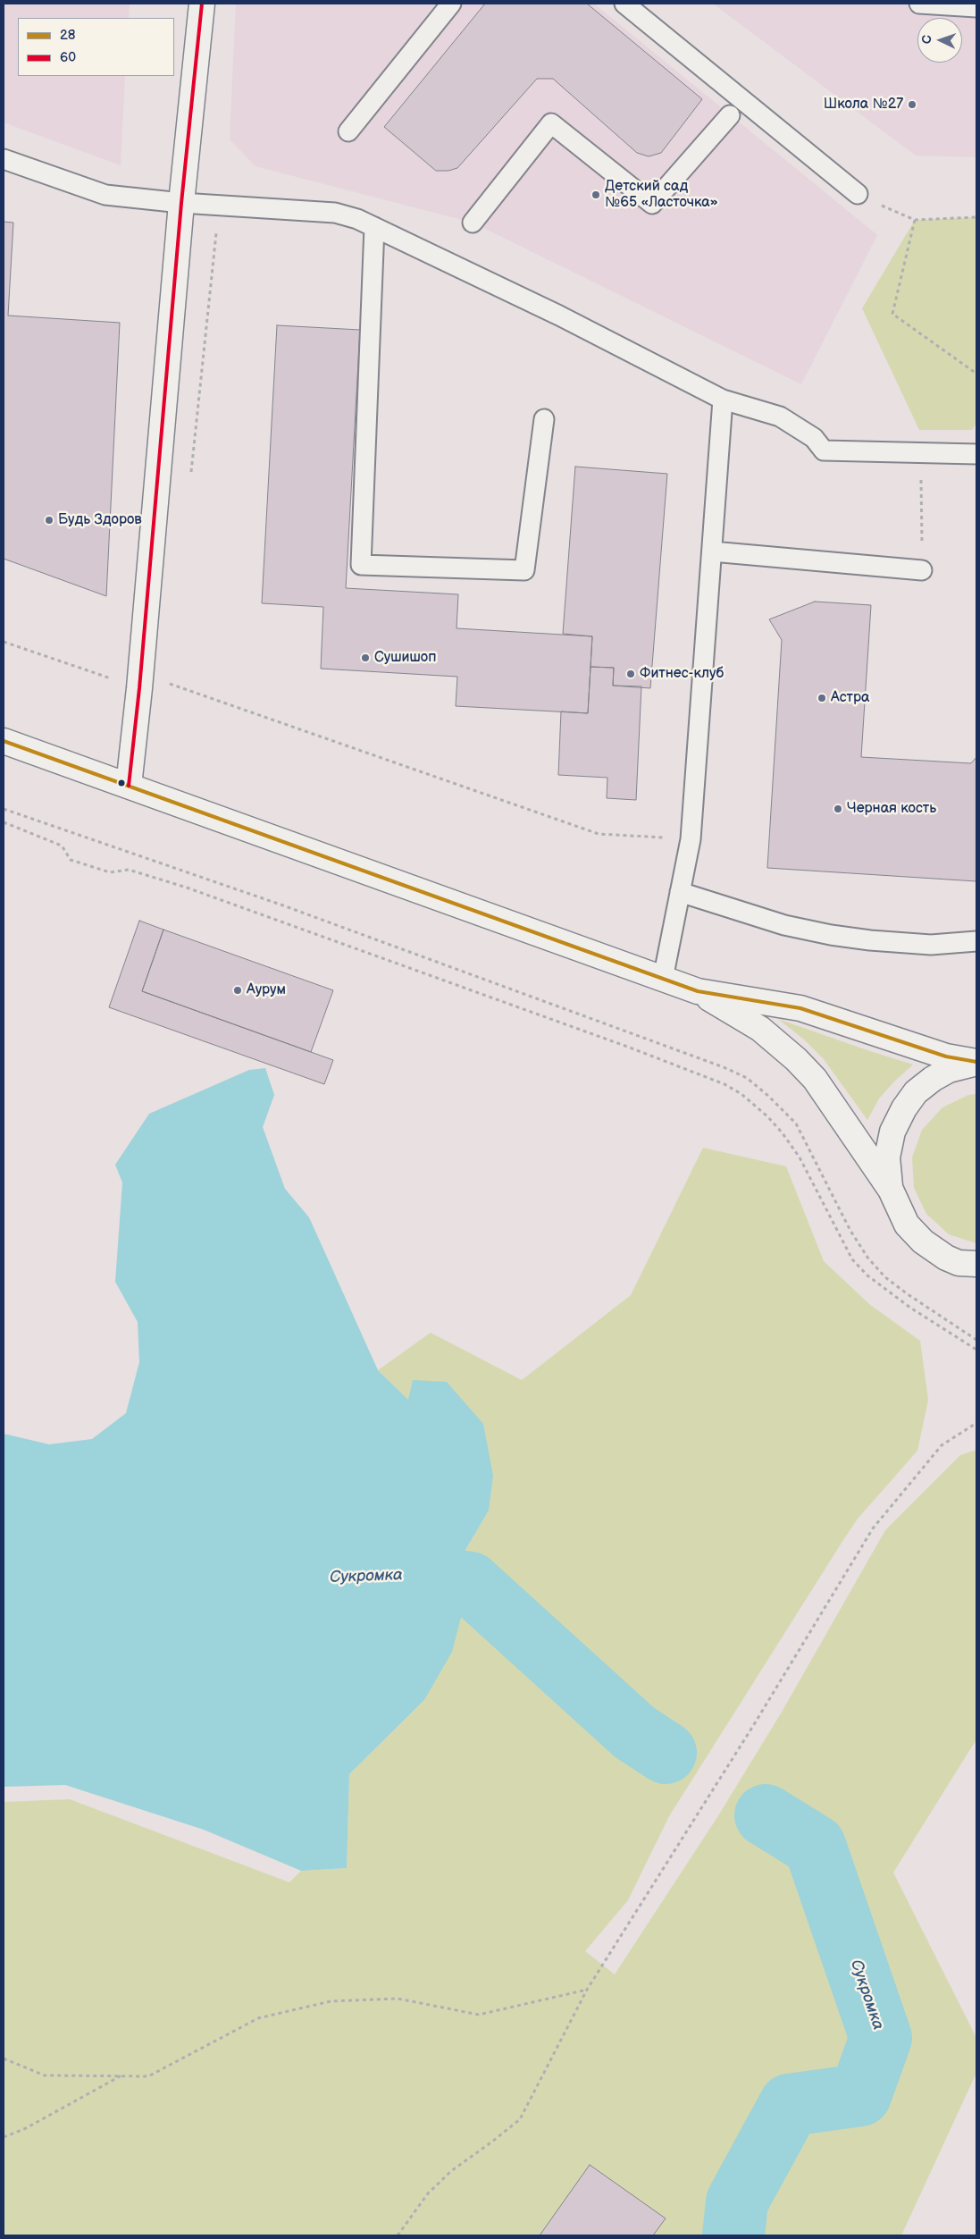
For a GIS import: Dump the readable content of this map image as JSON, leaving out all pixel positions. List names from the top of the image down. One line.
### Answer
{"water":["Сукромка"],"places":["Школа №27","Детский сад №65 «Ласточка»","Будь Здоров","Сушишоп","Фитнес-клуб","Астра","Черная кость","Аурум"],"lines":["transit line 60","transit line 28"],"legend":["28","60"],"north":"left"}
